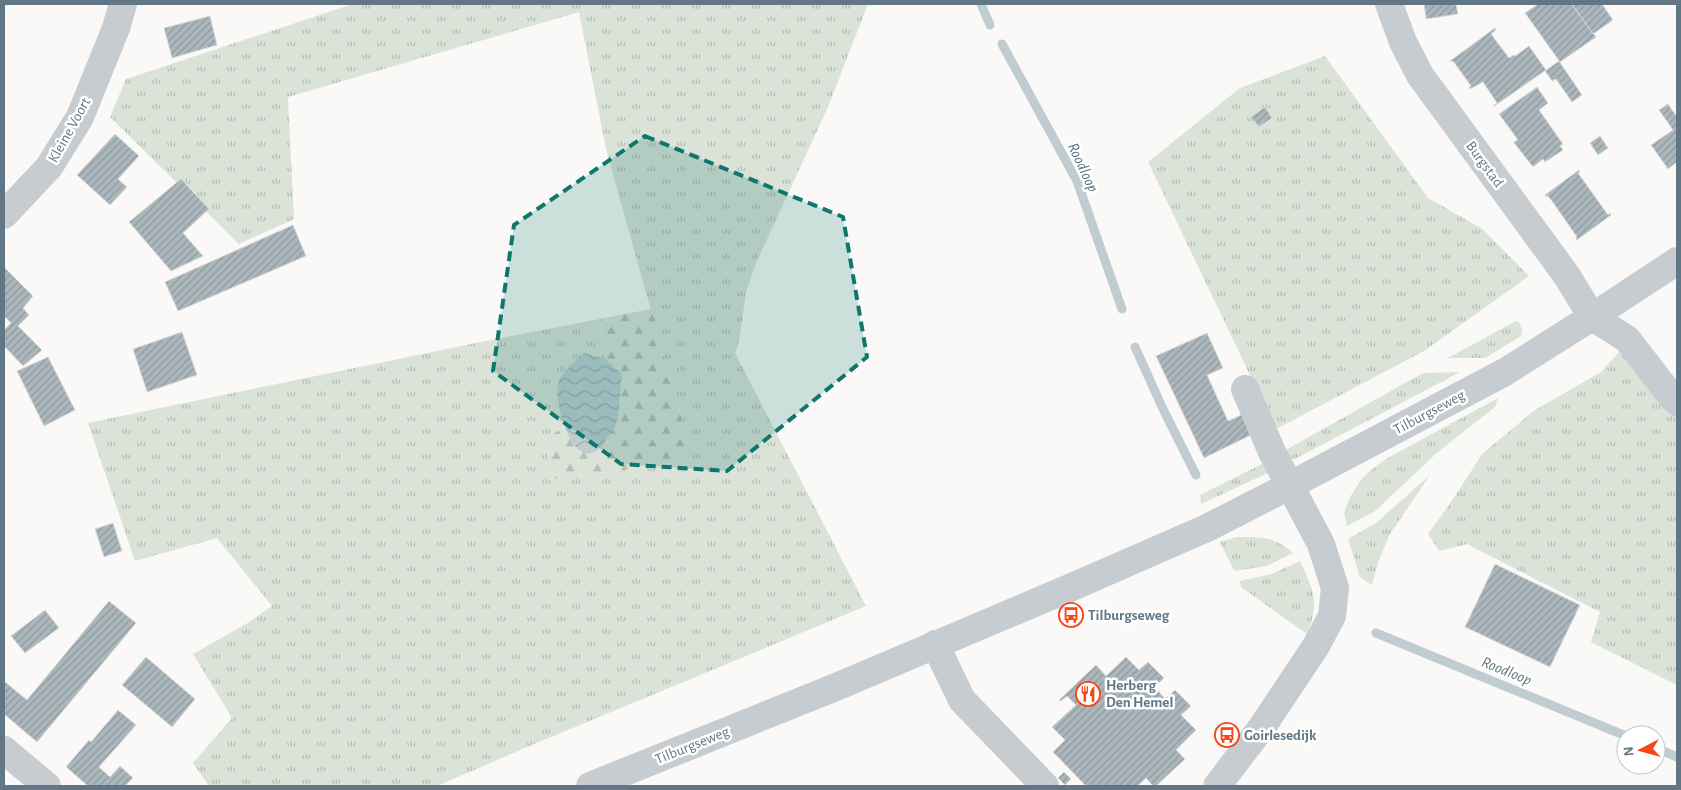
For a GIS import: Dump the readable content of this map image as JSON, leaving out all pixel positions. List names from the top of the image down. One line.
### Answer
{"streets":{"street":["Kleine Voort","Burgstad","Tilburgseweg"]},"crossings":[["Burgstad","Tilburgseweg"]],"water":["Roodloop"],"places":{"bus stop":["Tilburgseweg","Goirlesedijk"],"restaurant":["Herberg Den Hemel"]},"north":"left"}
